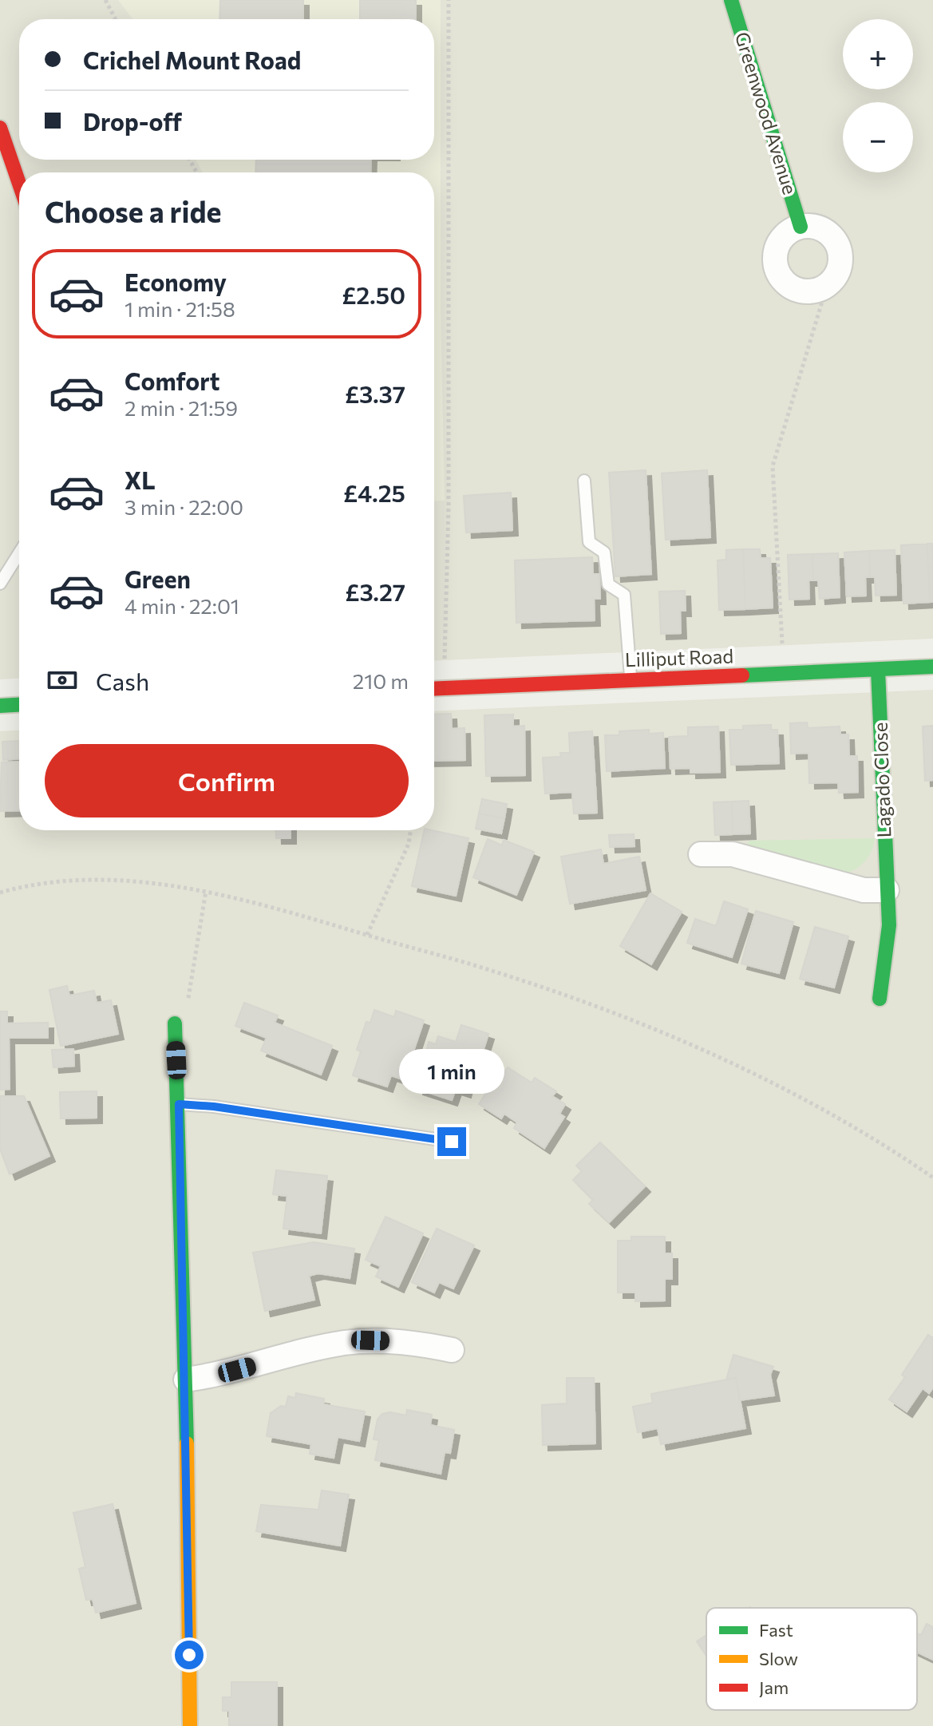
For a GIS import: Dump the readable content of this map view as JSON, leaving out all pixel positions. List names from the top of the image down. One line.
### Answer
{"streets":{"street":["Greenwood Avenue","Lilliput Road","Lagado Close"]},"crossings":[["Lilliput Road","Lagado Close"]],"legend":["Fast","Slow","Jam"],"page":{"map_buttons":["+","−"],"banner":["Crichel Mount Road","Drop-off"],"heading":"Choose a ride","list":[{"name":"Economy","note":"1 min · 21:58","value":"£2.50"},{"name":"Comfort","note":"2 min · 21:59","value":"£3.37"},{"name":"XL","note":"3 min · 22:00","value":"£4.25"},{"name":"Green","note":"4 min · 22:01","value":"£3.27"}],"pay":["Cash","210 m"],"buttons":"Confirm","bubble":"1 min"}}
